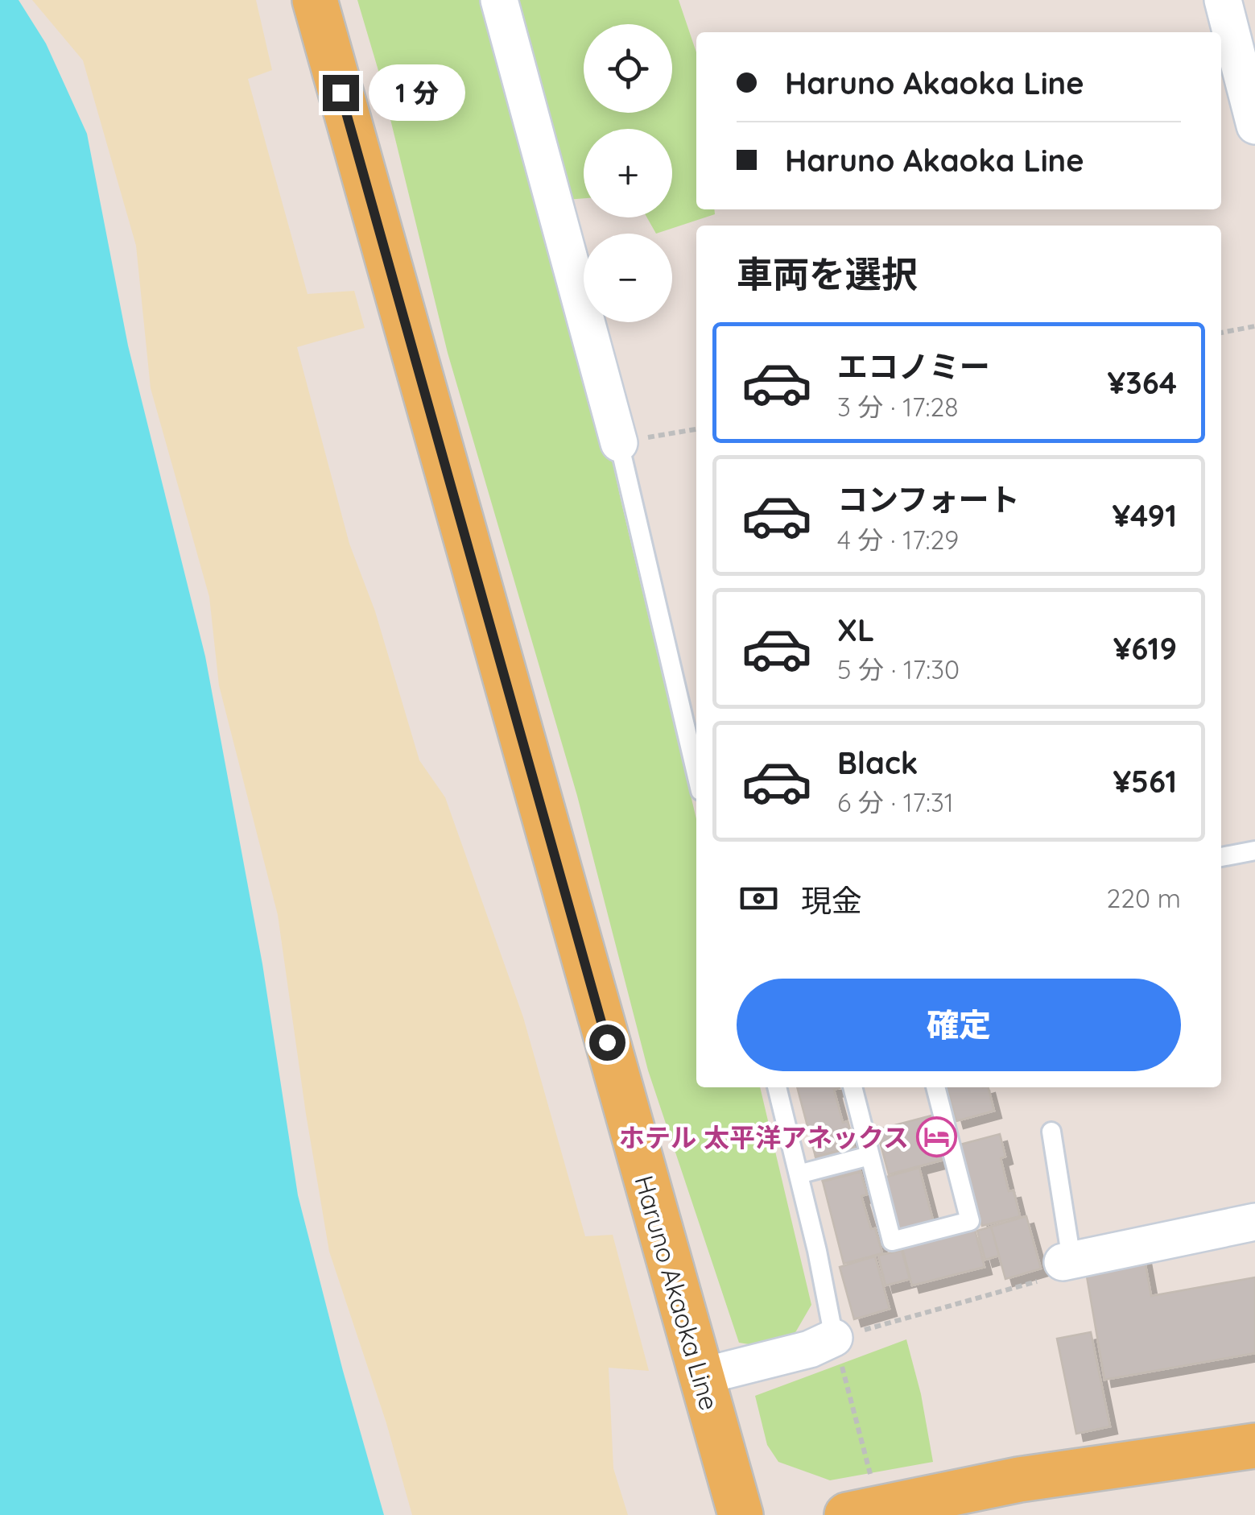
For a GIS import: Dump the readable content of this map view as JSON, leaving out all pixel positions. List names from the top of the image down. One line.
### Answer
{"streets":{"main road":["Haruno Akaoka Line"]},"places":{"hotel":["ホテル 太平洋アネックス"]},"page":{"map_buttons":["+","−"],"banner":["Haruno Akaoka Line","Haruno Akaoka Line"],"bubble":"1 分","heading":"車両を選択","list":[{"name":"エコノミー","note":"3 分 · 17:28","value":"¥364"},{"name":"コンフォート","note":"4 分 · 17:29","value":"¥491"},{"name":"XL","note":"5 分 · 17:30","value":"¥619"},{"name":"Black","note":"6 分 · 17:31","value":"¥561"}],"pay":["現金","220 m"],"buttons":"確定"}}
